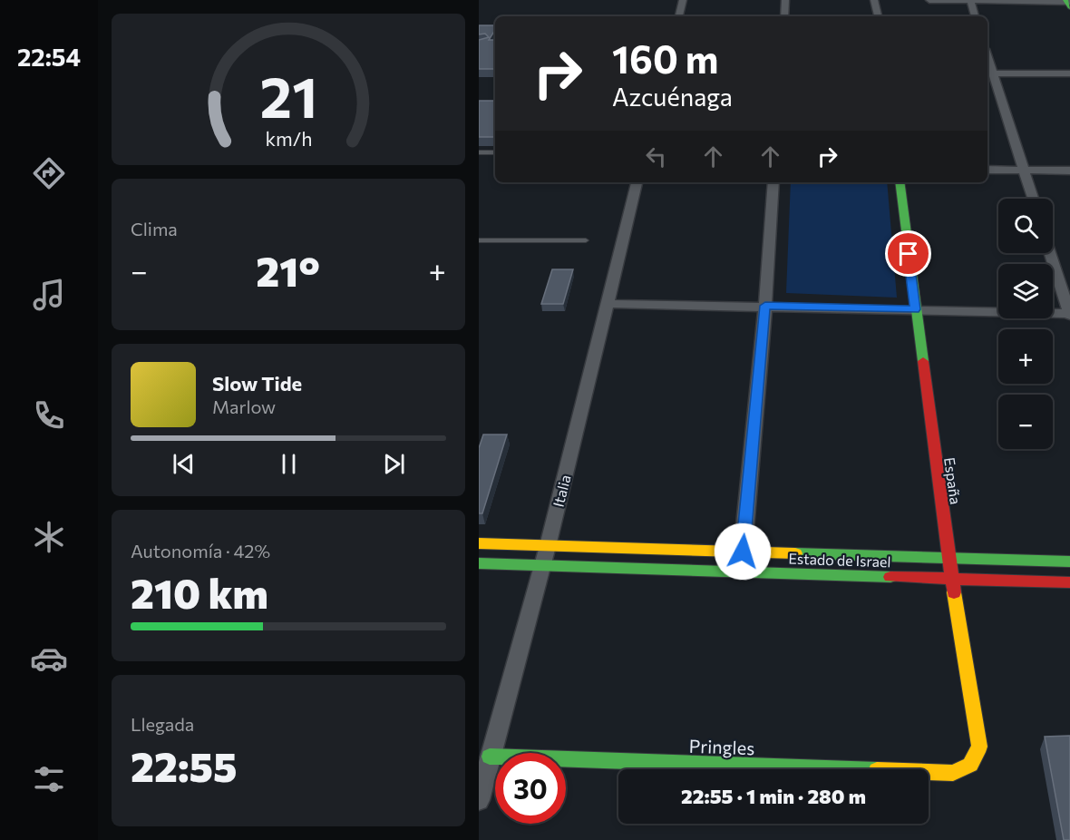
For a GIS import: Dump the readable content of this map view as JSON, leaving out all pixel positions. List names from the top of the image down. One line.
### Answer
{"streets":{"street":["España","Italia","Estado de Israel","Pringles"]},"crossings":[["España","Estado de Israel"],["España","Pringles"],["Italia","Estado de Israel"],["Italia","Pringles"]],"page":{"tabs":"22:54","turn":["160 m","Azcuénaga"],"tile":["Clima",["Autonomía · 42%","210 km"],["Llegada","22:55"]],"map_buttons":["+","−"],"heat":["−","21°","+"],"song":["Slow Tide","Marlow"],"limit":"30","trip":"22:55 · 1 min · 280 m","gauge":["21","km/h"]}}
